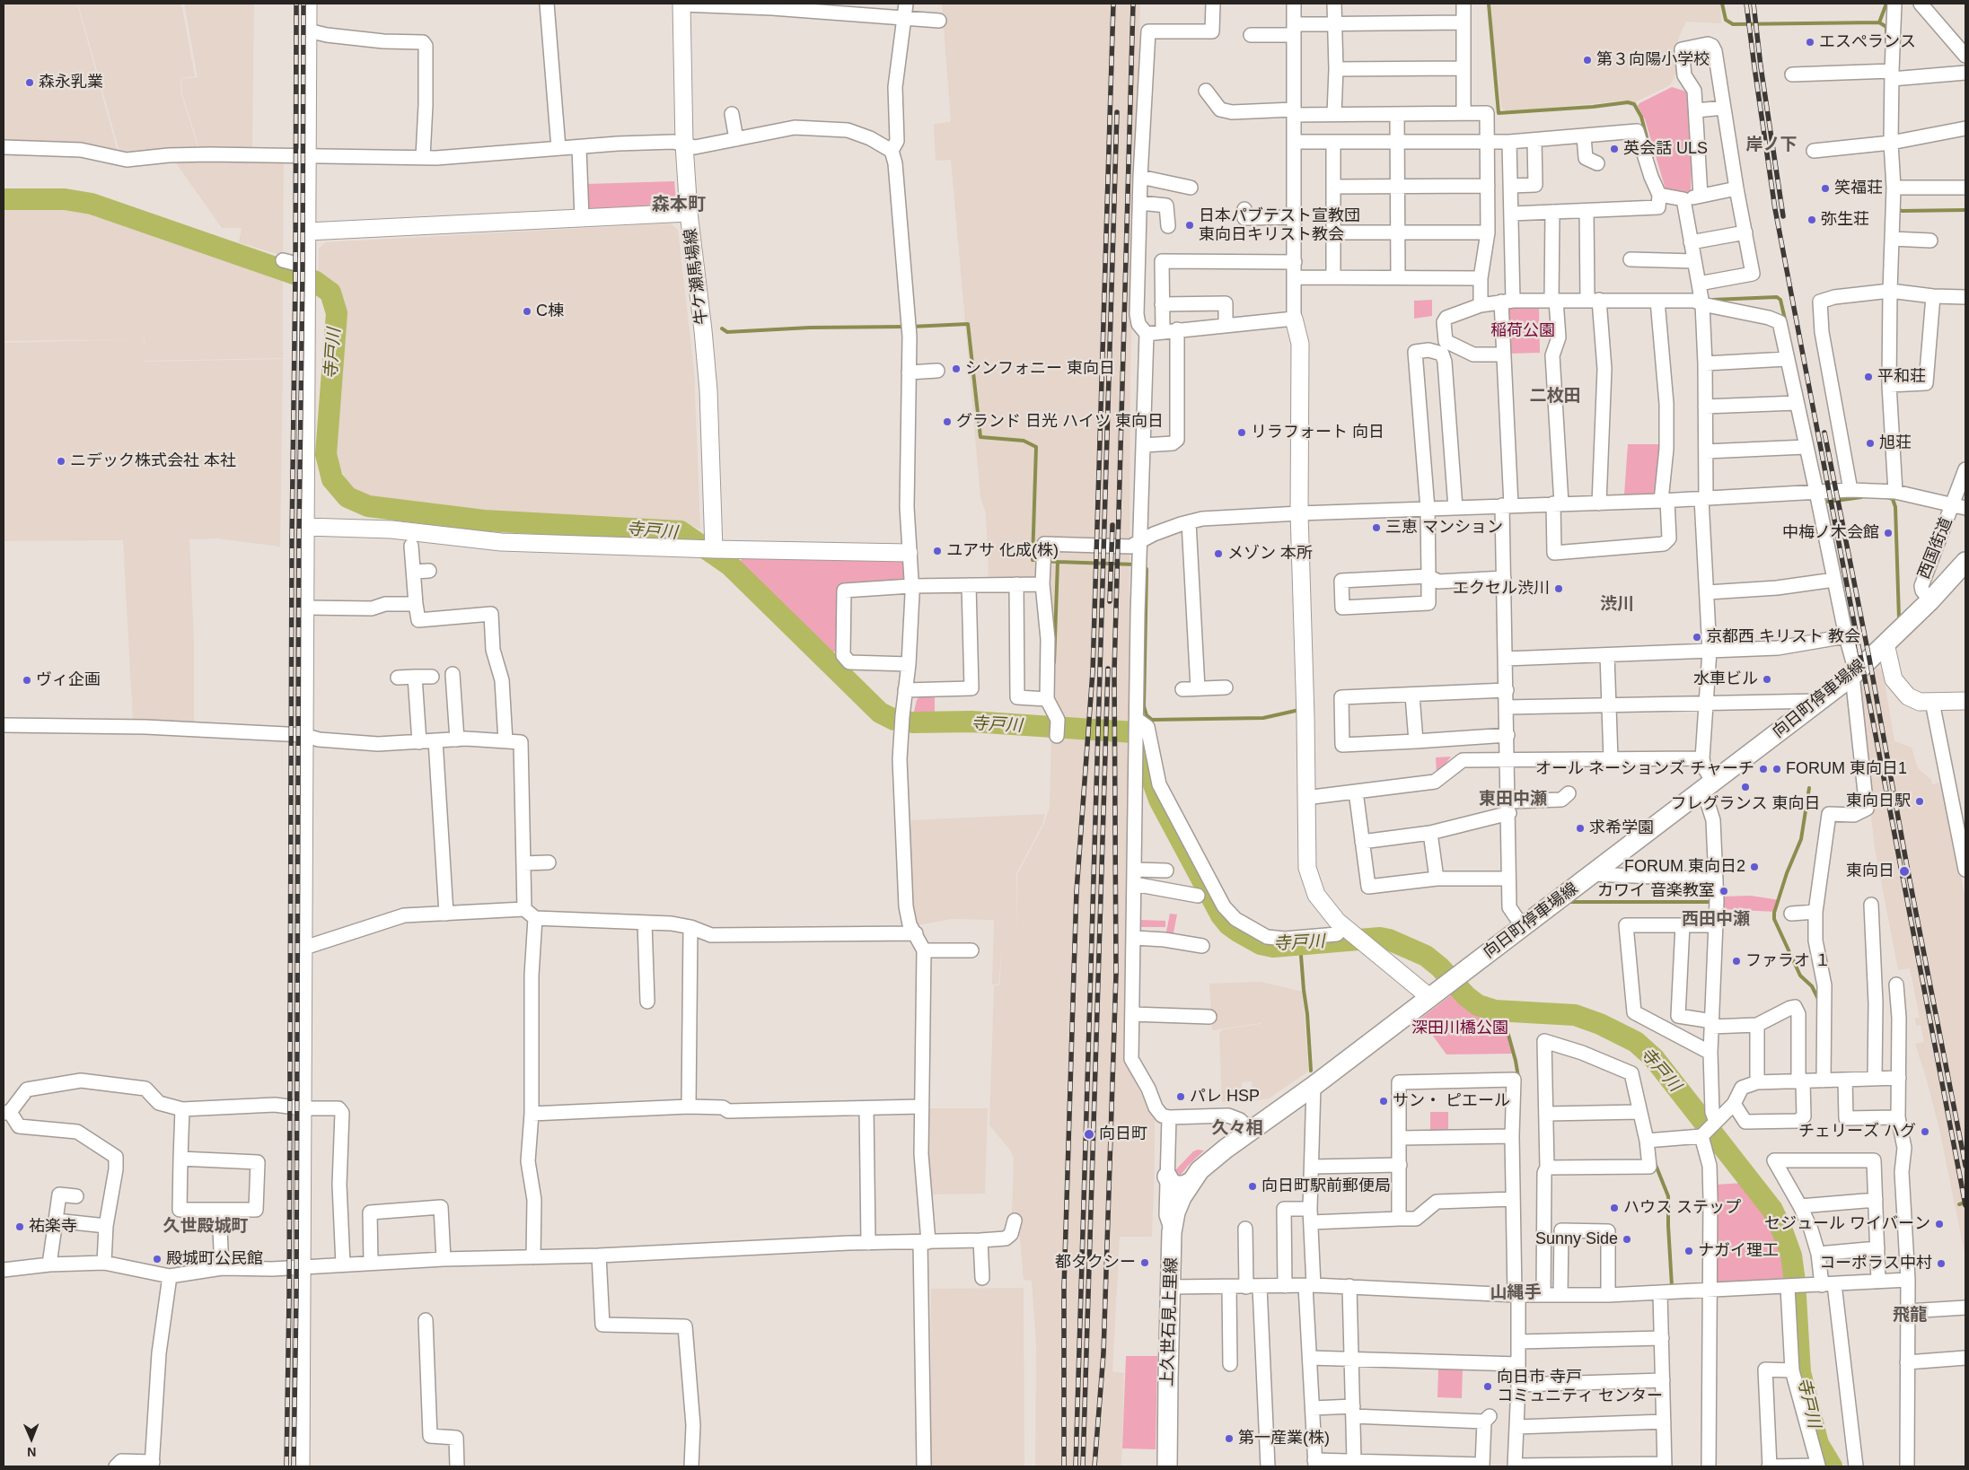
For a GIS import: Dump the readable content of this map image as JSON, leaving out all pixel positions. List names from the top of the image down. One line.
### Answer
{"streets":{"main road":["向日町停車場線","上久世石見上里線"],"street":["牛ケ瀬馬場線","西国街道"]},"crossings":[["西国街道","向日町停車場線"],["向日町停車場線","上久世石見上里線"]],"districts":["岸ノ下","森本町","二枚田","渋川","東田中瀬","西田中瀬","久々相","久世殿城町","山縄手","飛龍"],"water":["寺戸川"],"parks":["稲荷公園","深田川橋公園"],"places":["エスぺランス","第３向陽小学校","森永乳業","英会話 ULS","笑福荘","弥生荘","日本パブテスト宣教団 東向日キリスト教会","C棟","シンフォニー 東向日","平和荘","グランド 日光 ハイツ 東向日","リラフォート 向日","旭荘","ニデック株式会社 本社","三恵 マンション","中梅ノ木会館","ユアサ 化成(株)","メゾン 本所","エクセル渋川","京都西 キリスト 教会","水車ビル","ヴィ企画","オール ネーションズ チャーチ","FORUM 東向日1","フレグランス 東向日","東向日駅","求希学園","FORUM 東向日2","東向日","カワイ 音楽教室","ファラオ １","パレ HSP","サン・ ピエール","チェリーズ ハグ","向日町","向日町駅前郵便局","ハウス ステップ","セジュール ワイバーン","祐楽寺","Sunny Side","ナガイ理工","殿城町公民館","都タクシー","コーポラス中村","向日市 寺戸 コミュニティ センター","第一産業(株)"],"north":"bottom"}
